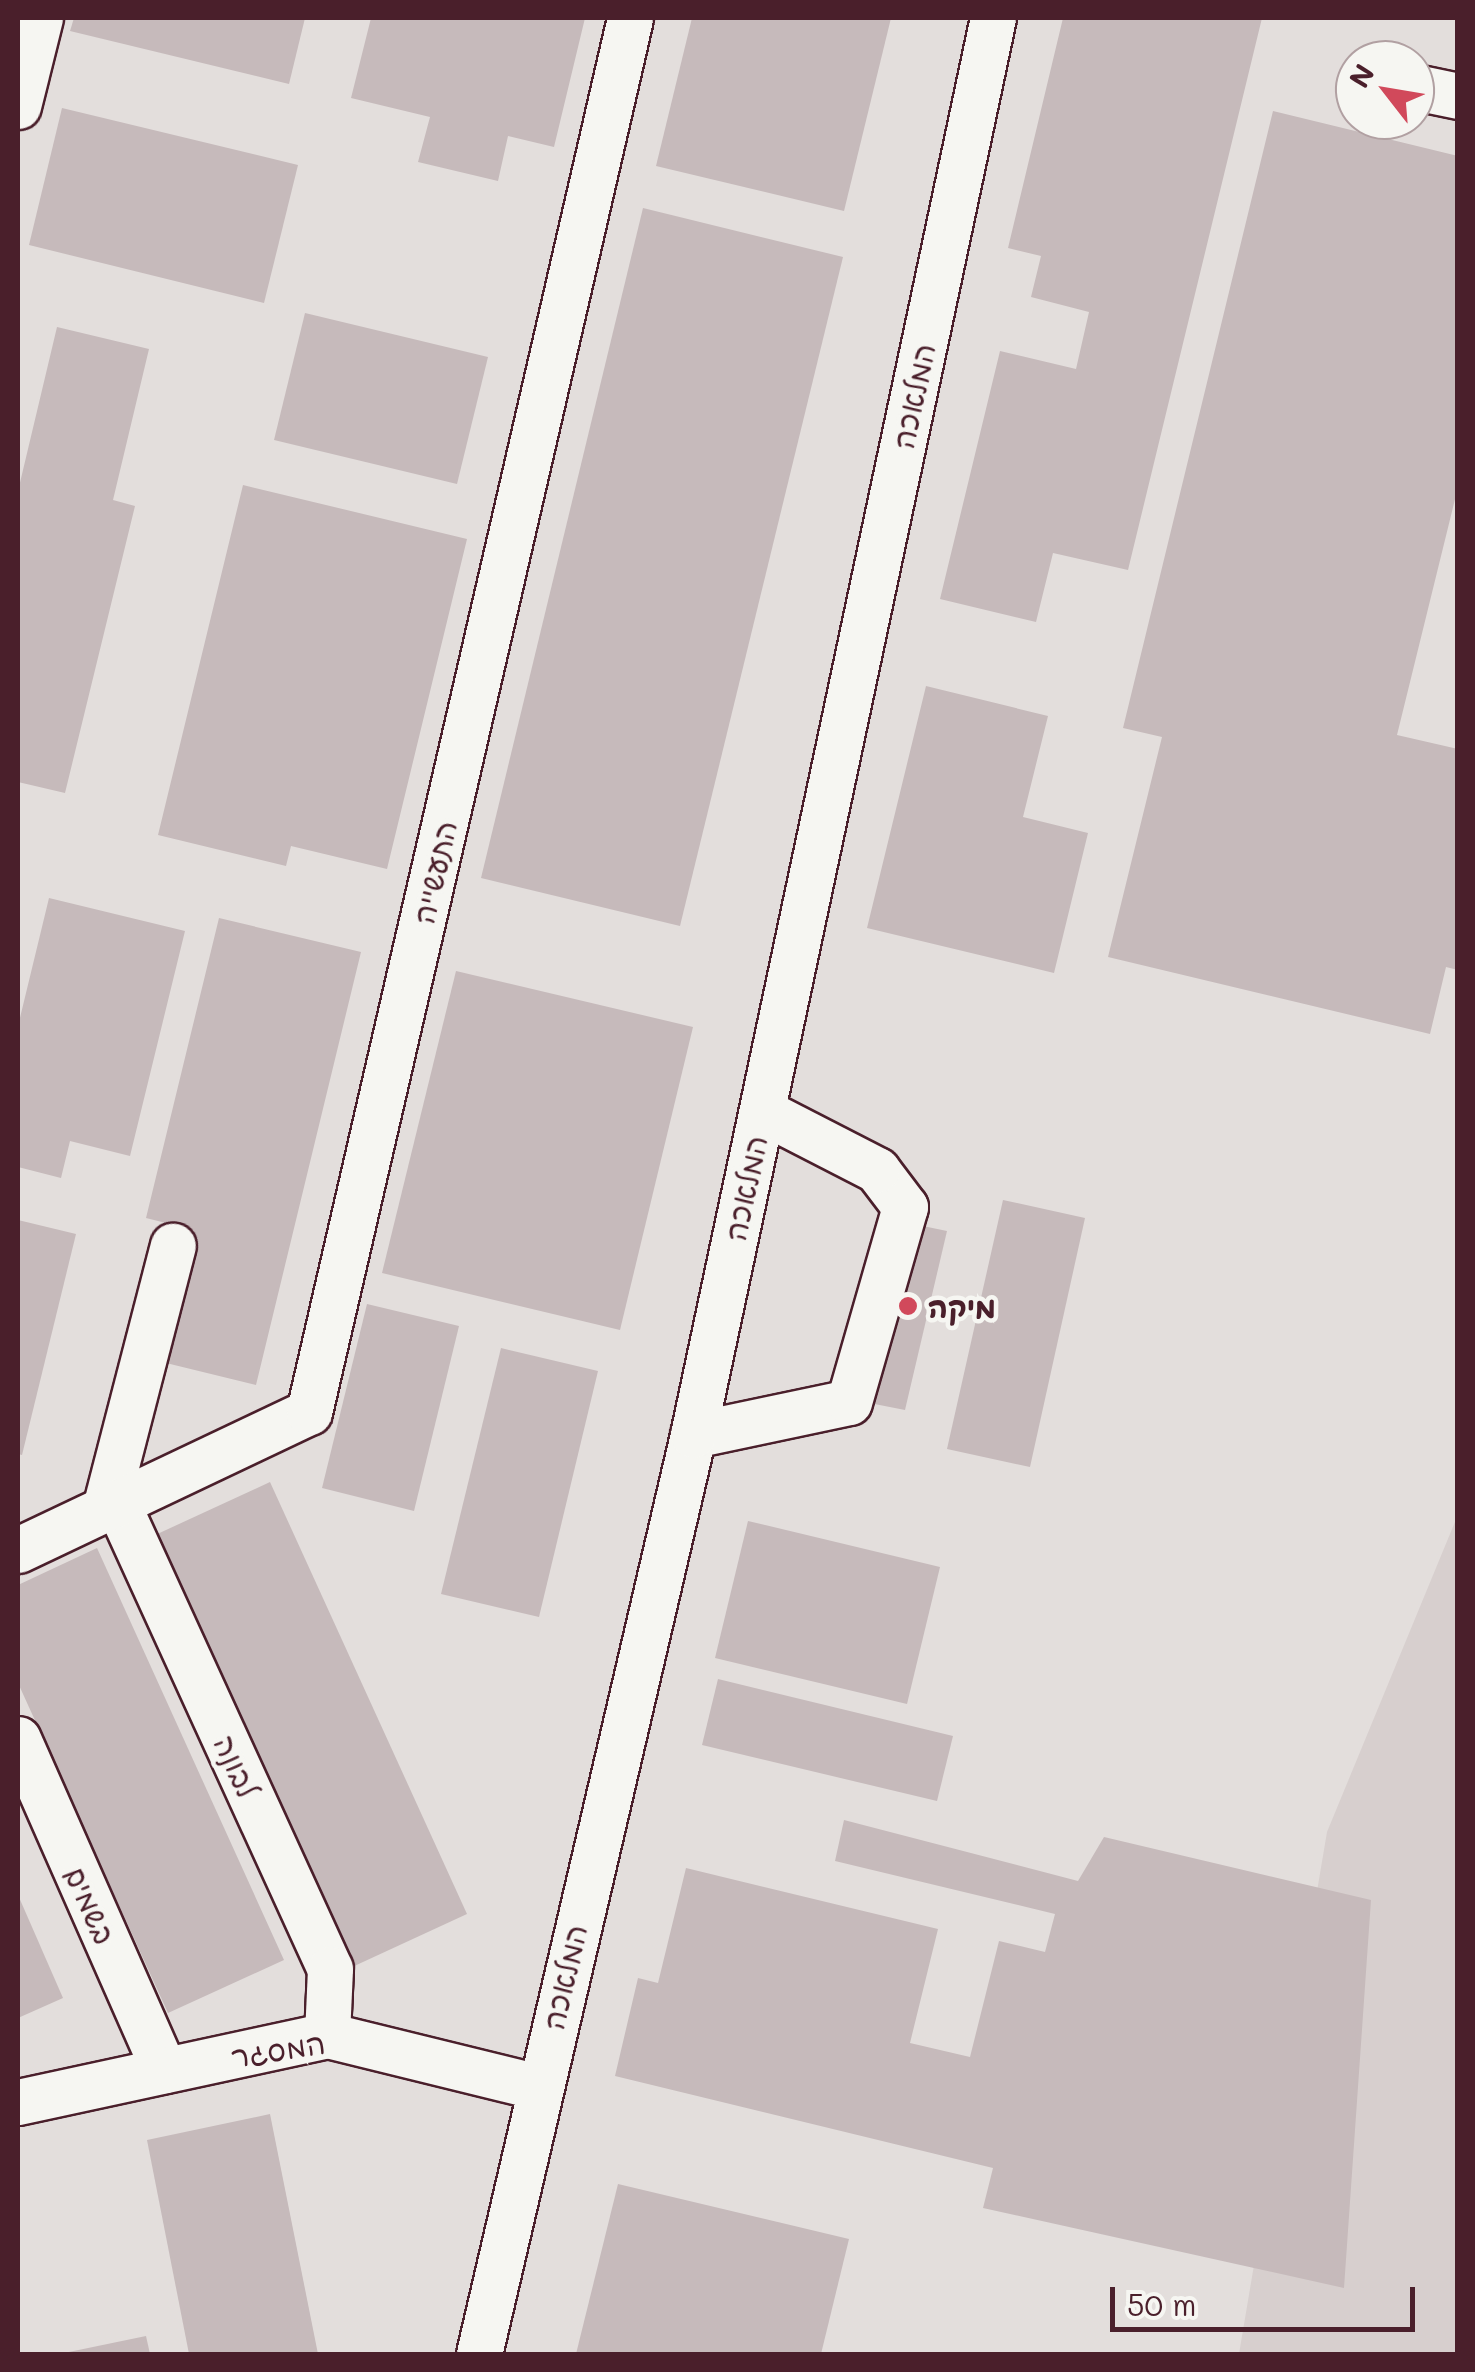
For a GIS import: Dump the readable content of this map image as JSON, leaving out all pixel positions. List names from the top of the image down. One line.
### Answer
{"streets":{"street":["המלאכה","התעשייה","לבונה","בשמים","המסגר"]},"crossings":[["המלאכה","המסגר"],["התעשייה","לבונה"],["לבונה","המסגר"],["בשמים","המסגר"]],"places":["מיקה"],"scale_bar":"50 m","north":"top left"}
